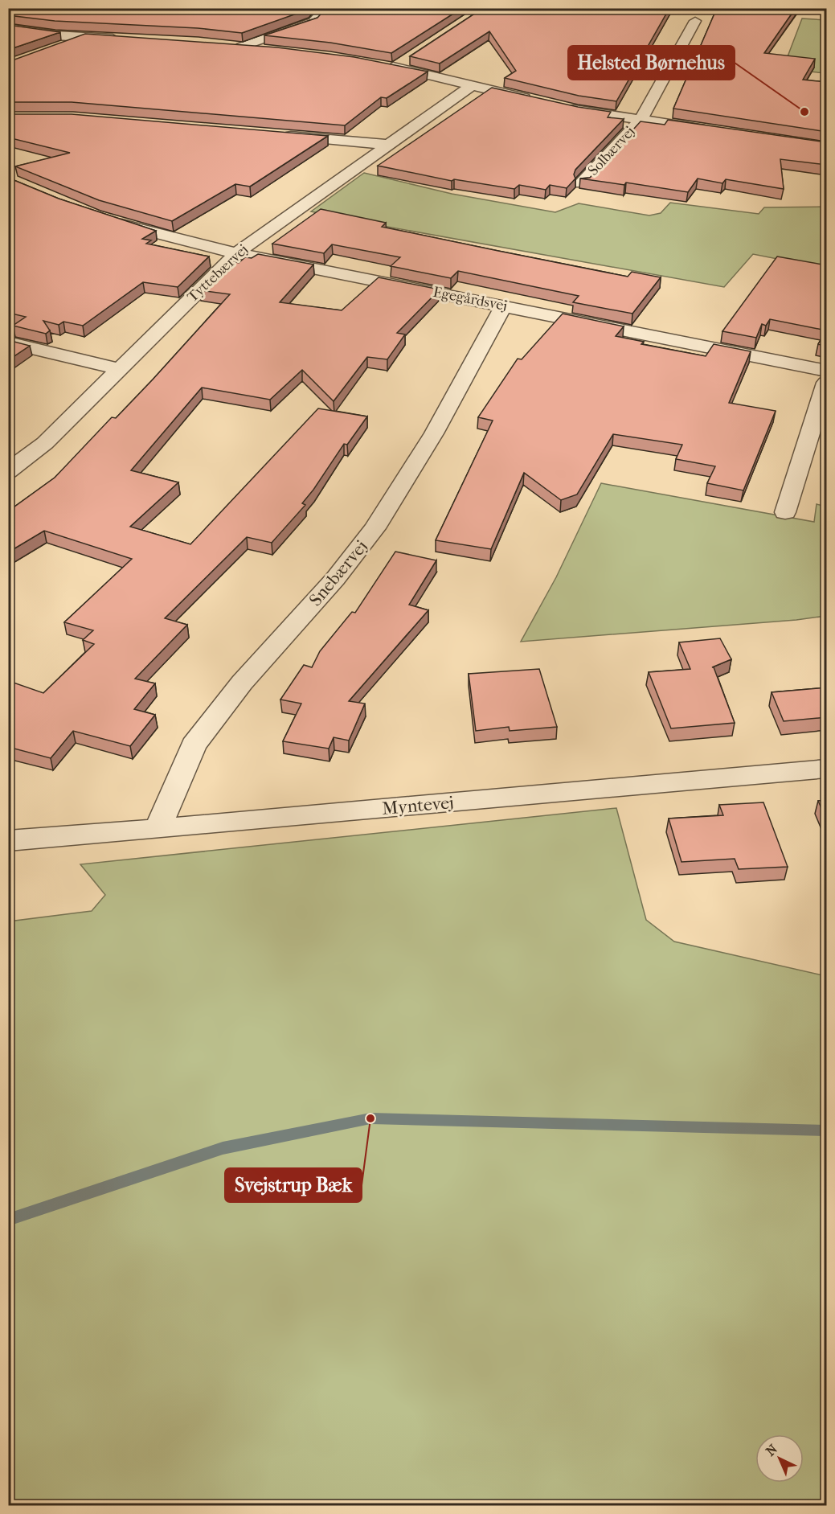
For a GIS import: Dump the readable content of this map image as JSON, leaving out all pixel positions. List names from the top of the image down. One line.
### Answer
{"streets":{"street":["Solbærvej","Tyttebærvej","Egegårdsvej","Snebærvej","Myntevej"]},"crossings":[["Tyttebærvej","Egegårdsvej"],["Egegårdsvej","Snebærvej"],["Snebærvej","Myntevej"]],"places":["Helsted Børnehus","Svejstrup Bæk"],"north":"top left"}
